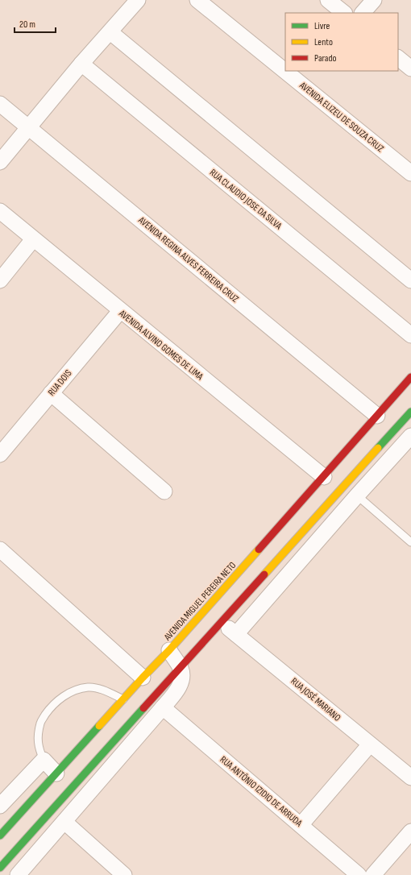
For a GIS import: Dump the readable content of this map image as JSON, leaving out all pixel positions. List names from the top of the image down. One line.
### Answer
{"streets":{"main road":["AVENIDA MIGUEL PEREIRA NETO"],"street":["AVENIDA ELIZEU DE SOUZA CRUZ","RUA CLAUDIO JOSE DA SILVA","AVENIDA REGINA ALVES FERREIRA CRUZ","AVENIDA ALVINO GOMES DE LIMA","RUA DOIS","RUA JOSÉ MARIANO","RUA ANTÔNIO IZIDIO DE ARRUDA"]},"crossings":[["AVENIDA REGINA ALVES FERREIRA CRUZ","AVENIDA MIGUEL PEREIRA NETO"],["AVENIDA ALVINO GOMES DE LIMA","RUA DOIS"],["AVENIDA ALVINO GOMES DE LIMA","AVENIDA MIGUEL PEREIRA NETO"]],"legend":["Livre","Lento","Parado"],"scale_bar":"20 m"}
